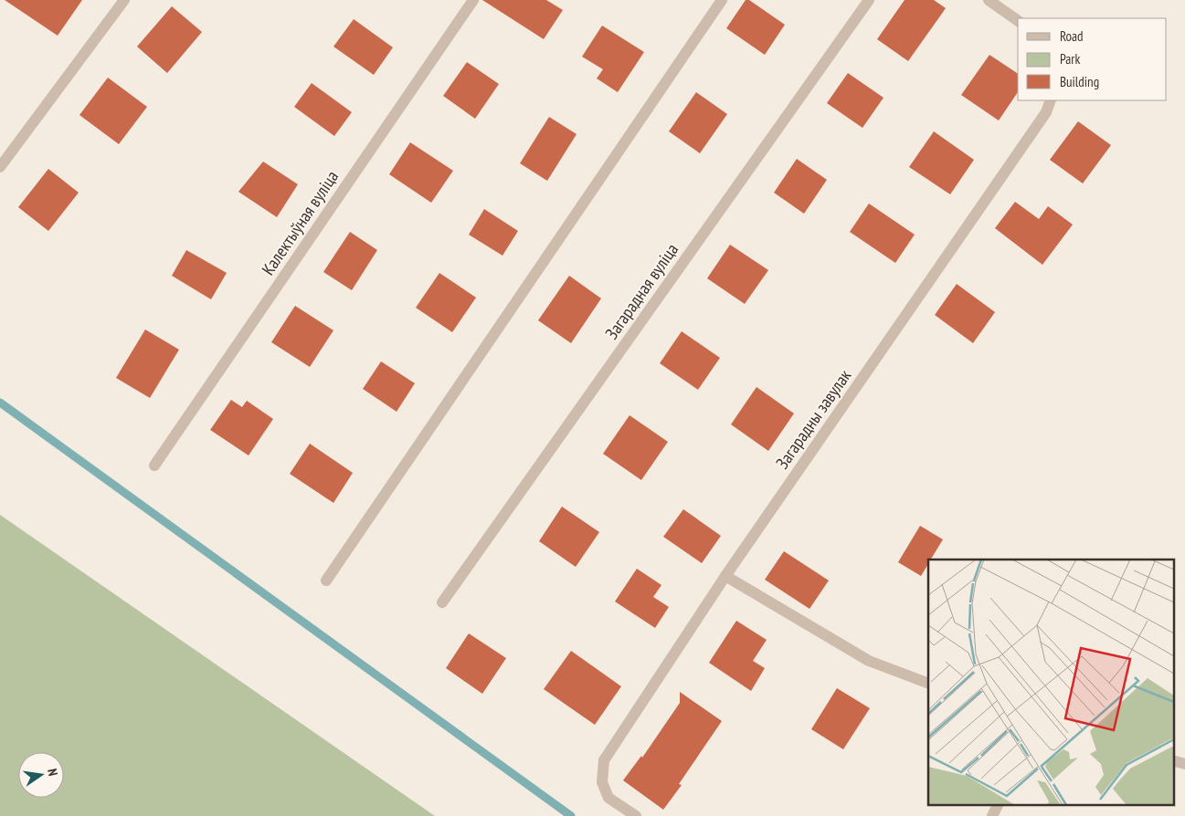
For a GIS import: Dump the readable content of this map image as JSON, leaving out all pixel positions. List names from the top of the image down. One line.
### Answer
{"streets":{"street":["Калектыўная вуліца","Загарадная вуліца","Загарадны завулак"]},"legend":["Road","Park","Building"],"north":"right"}
